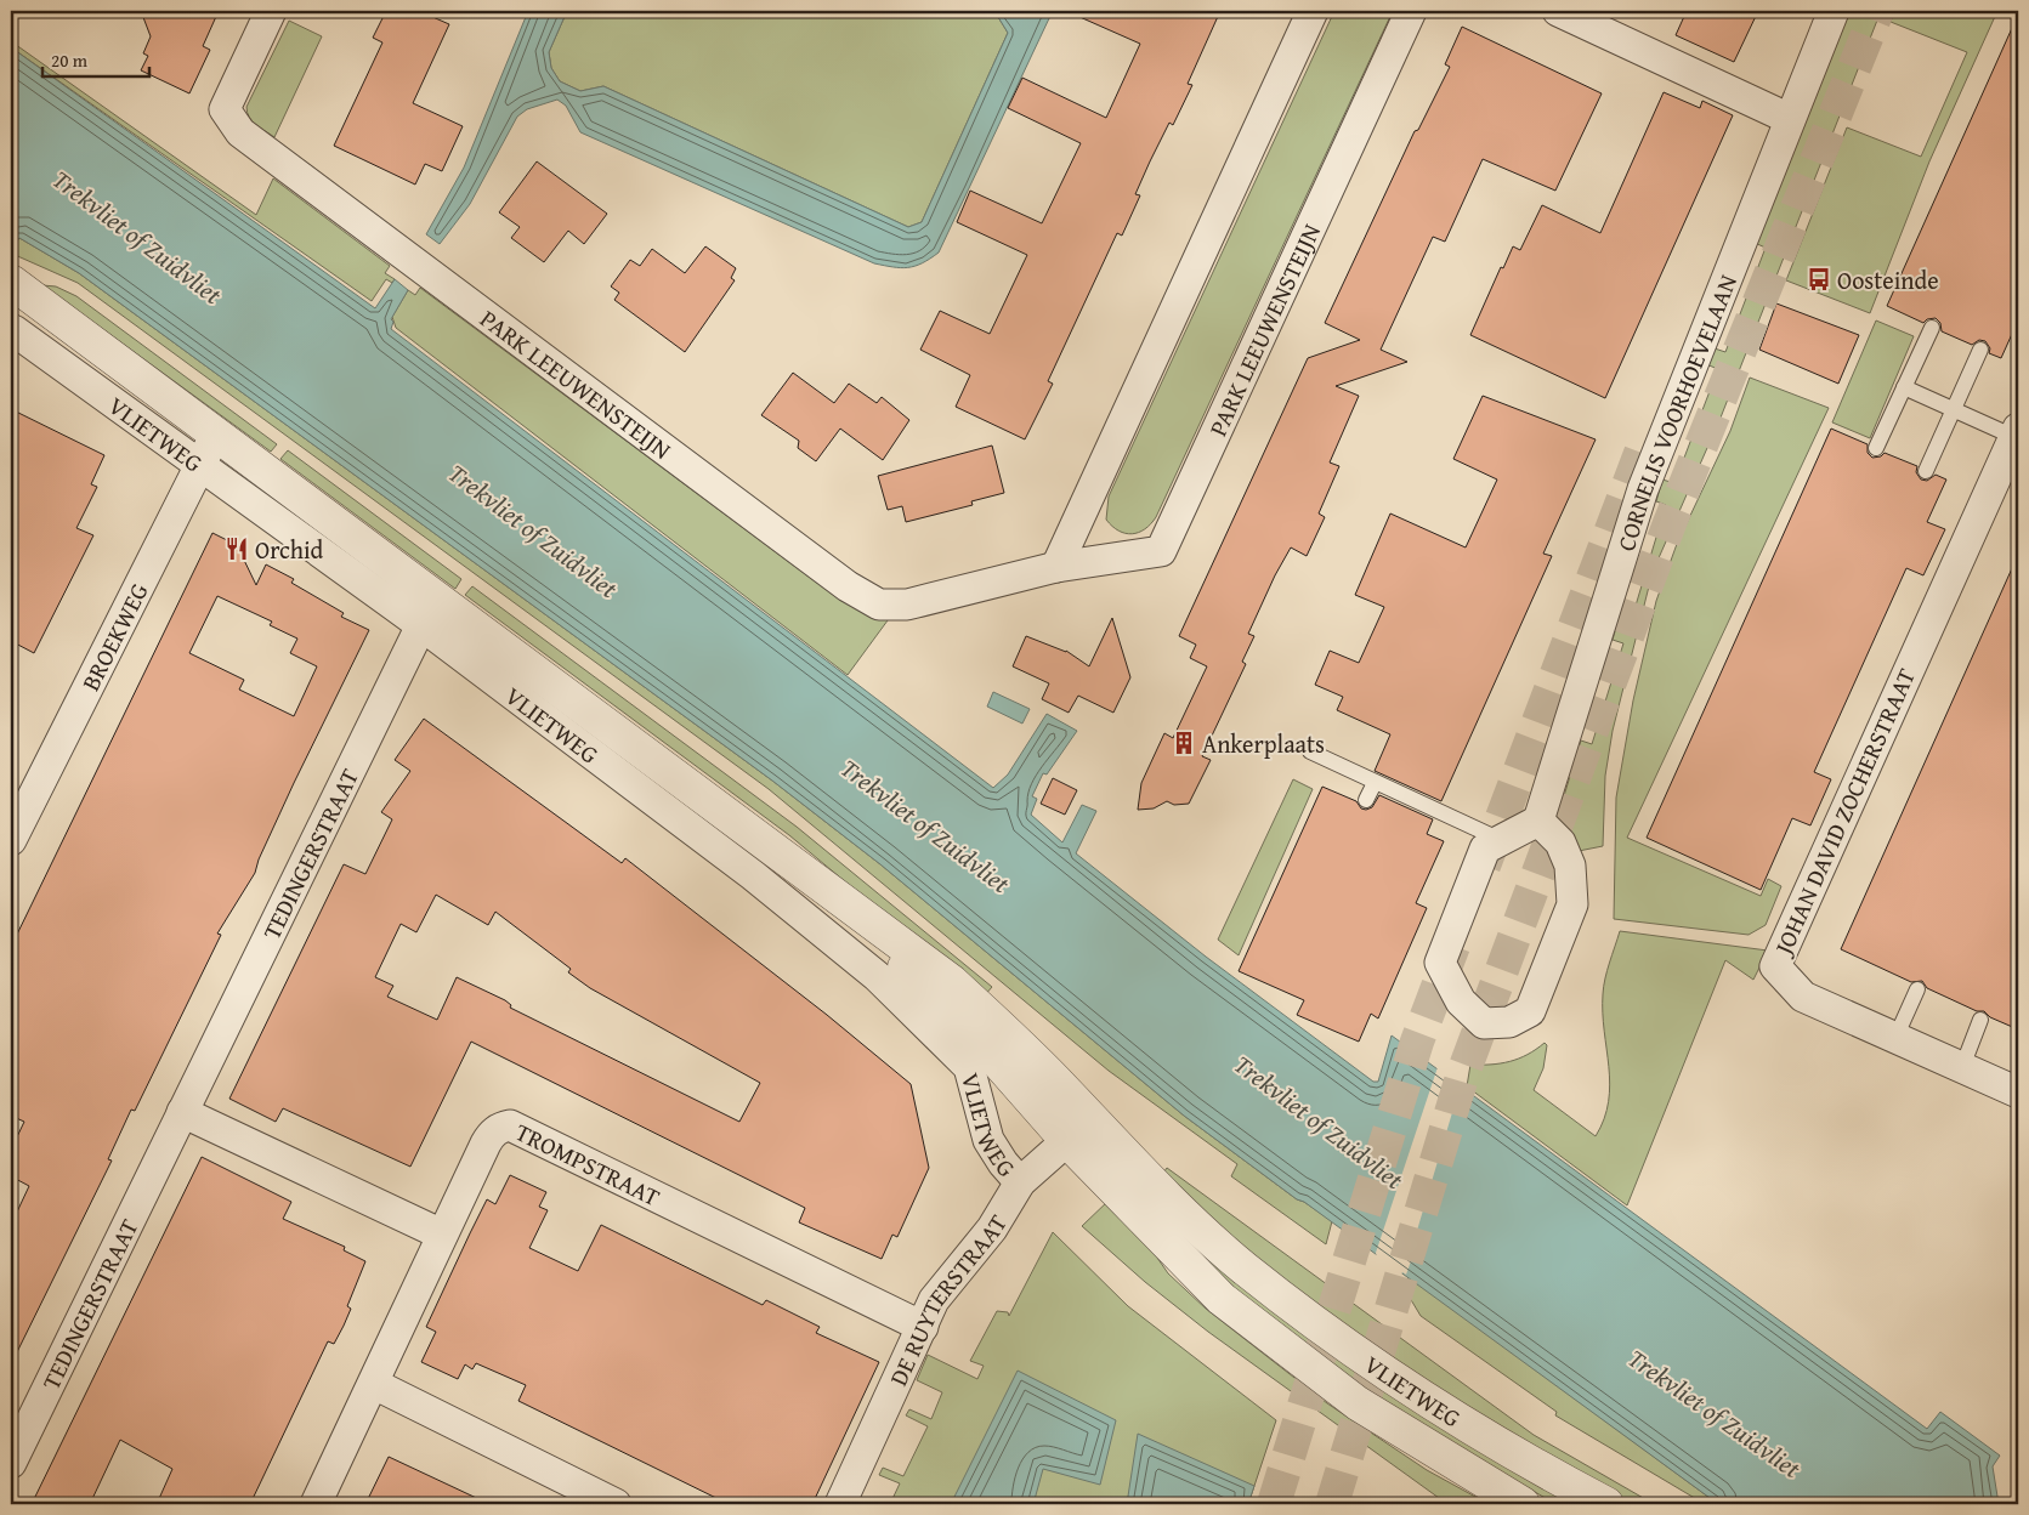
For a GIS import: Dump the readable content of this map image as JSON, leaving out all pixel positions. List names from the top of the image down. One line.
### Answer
{"streets":{"street":["PARK LEEUWENSTEIJN","CORNELIS VOORHOEVELAAN","VLIETWEG","BROEKWEG","JOHAN DAVID ZOCHERSTRAAT","TEDINGERSTRAAT","TROMPSTRAAT","DE RUYTERSTRAAT"]},"crossings":[["VLIETWEG","BROEKWEG"],["VLIETWEG","TEDINGERSTRAAT"],["VLIETWEG","DE RUYTERSTRAAT"],["TROMPSTRAAT","DE RUYTERSTRAAT"]],"water":["Trekvliet of Zuidvliet"],"places":{"bus stop":["Oosteinde"],"restaurant":["Orchid"],"building":["Ankerplaats"]},"scale_bar":"20 m"}
